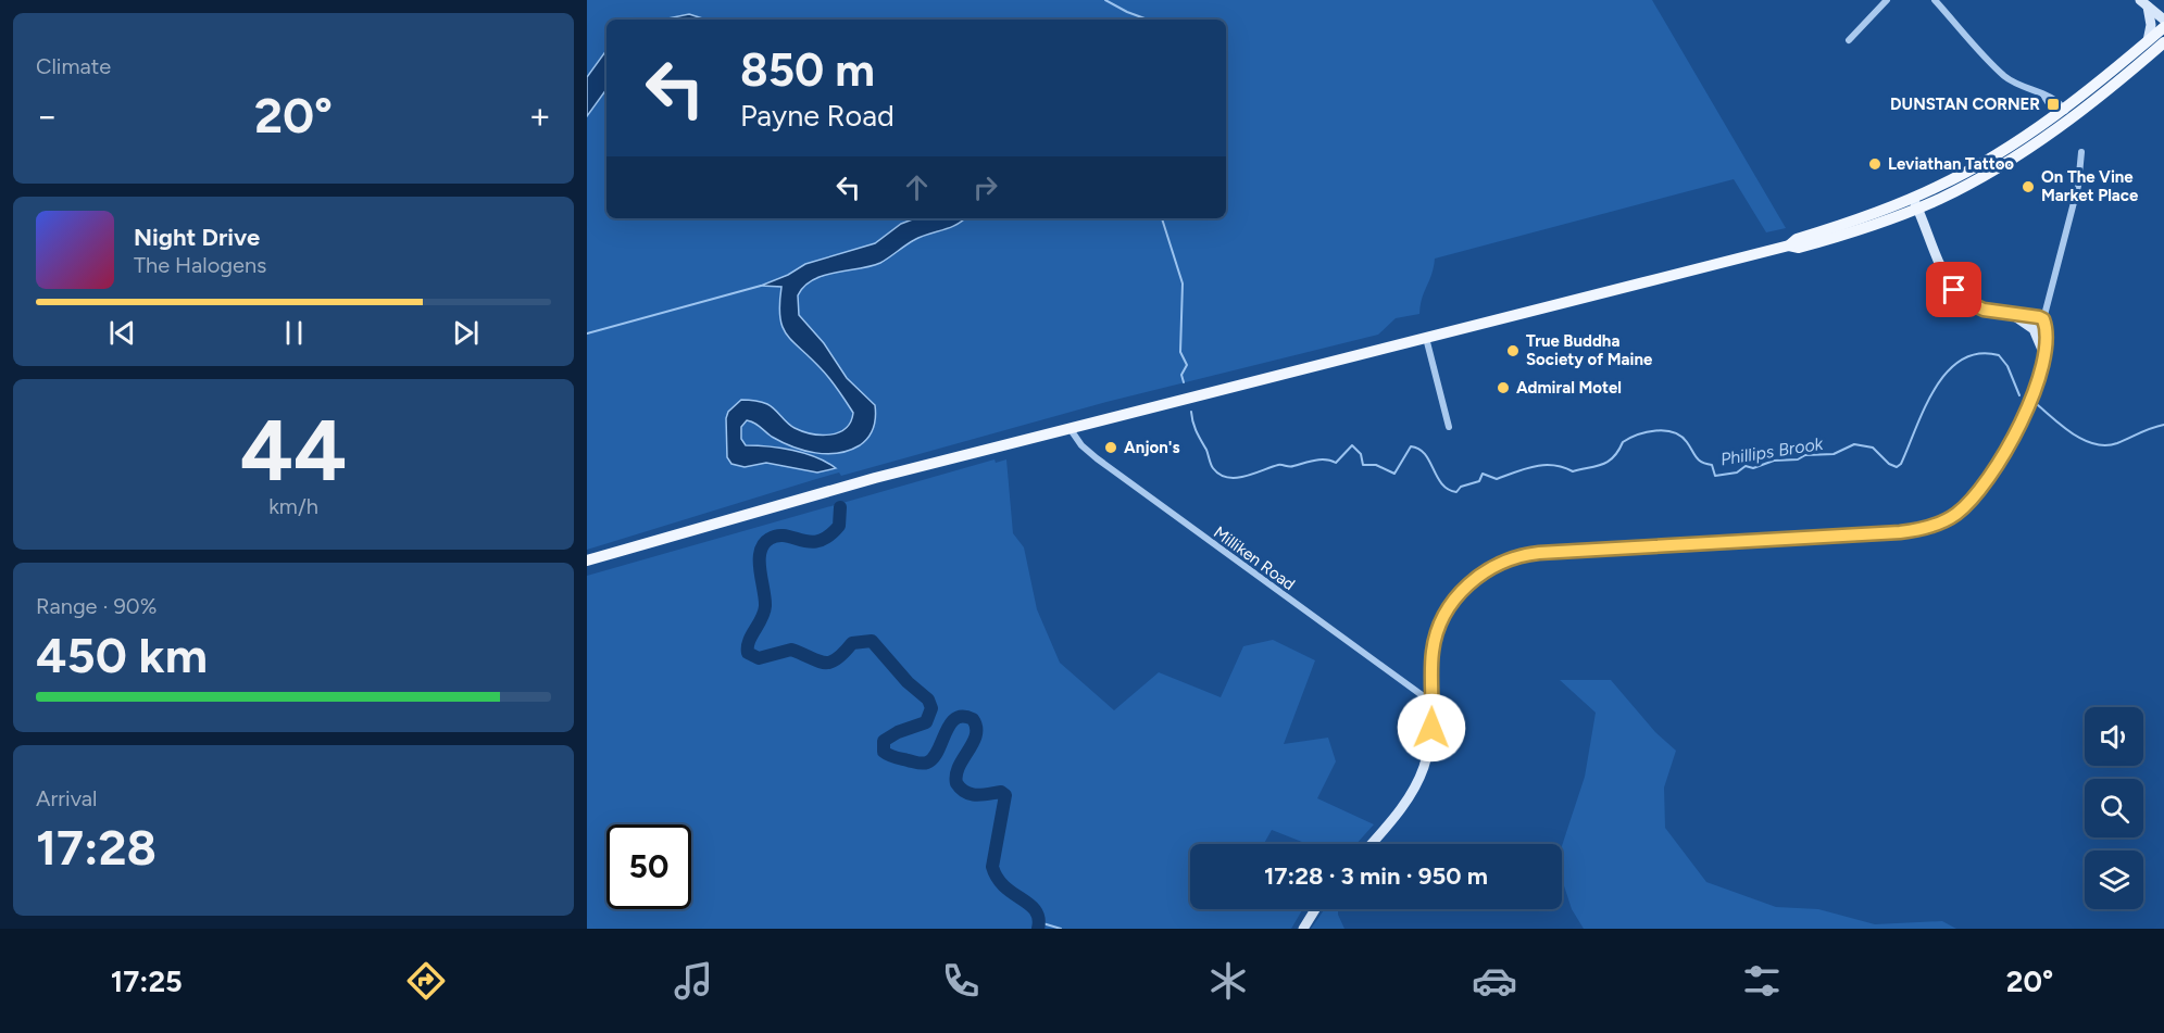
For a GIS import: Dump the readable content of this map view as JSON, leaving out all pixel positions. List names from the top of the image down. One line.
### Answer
{"streets":{"street":["Milliken Road"]},"water":["Phillips Brook"],"places":{"transit":["DUNSTAN CORNER"],"other":["Leviathan Tattoo","On The Vine Market Place","True Buddha Society of Maine","Admiral Motel","Anjon's"]},"page":{"tile":["Climate",["44","km/h"],["Range · 90%","450 km"],["Arrival","17:28"]],"turn":["850 m","Payne Road"],"heat":["−","20°","+"],"song":["Night Drive","The Halogens"],"limit":"50","trip":"17:28 · 3 min · 950 m","tabs":["17:25","20°"]}}
